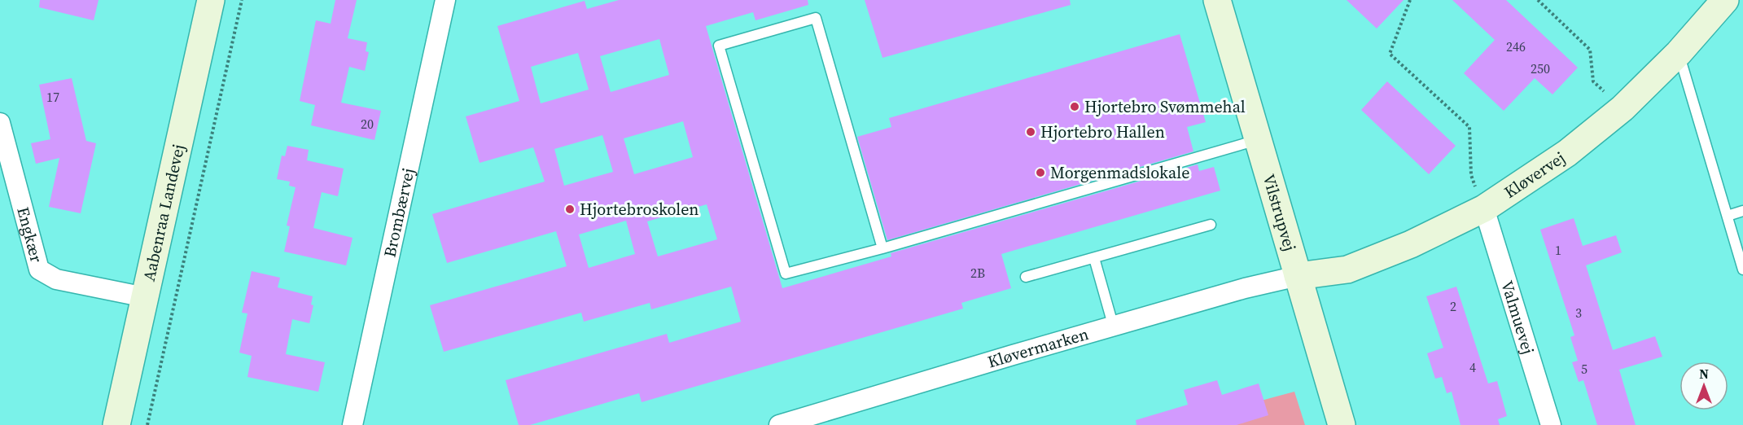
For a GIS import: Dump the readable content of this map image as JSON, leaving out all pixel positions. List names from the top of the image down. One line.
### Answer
{"streets":{"street":["Kløvervej","Aabenraa Landevej","Brombærvej","Vilstrupvej","Engkær","Valmuevej","Kløvermarken"]},"crossings":[["Kløvervej","Vilstrupvej"],["Kløvervej","Valmuevej"],["Kløvervej","Kløvermarken"],["Aabenraa Landevej","Engkær"],["Vilstrupvej","Kløvermarken"]],"places":["Hjortebro Svømmehal","Hjortebro Hallen","Morgenmadslokale","Hjortebroskolen"],"house_numbers":["246","250","17","20","1","2B","2","3","4","5"],"north":"top"}
